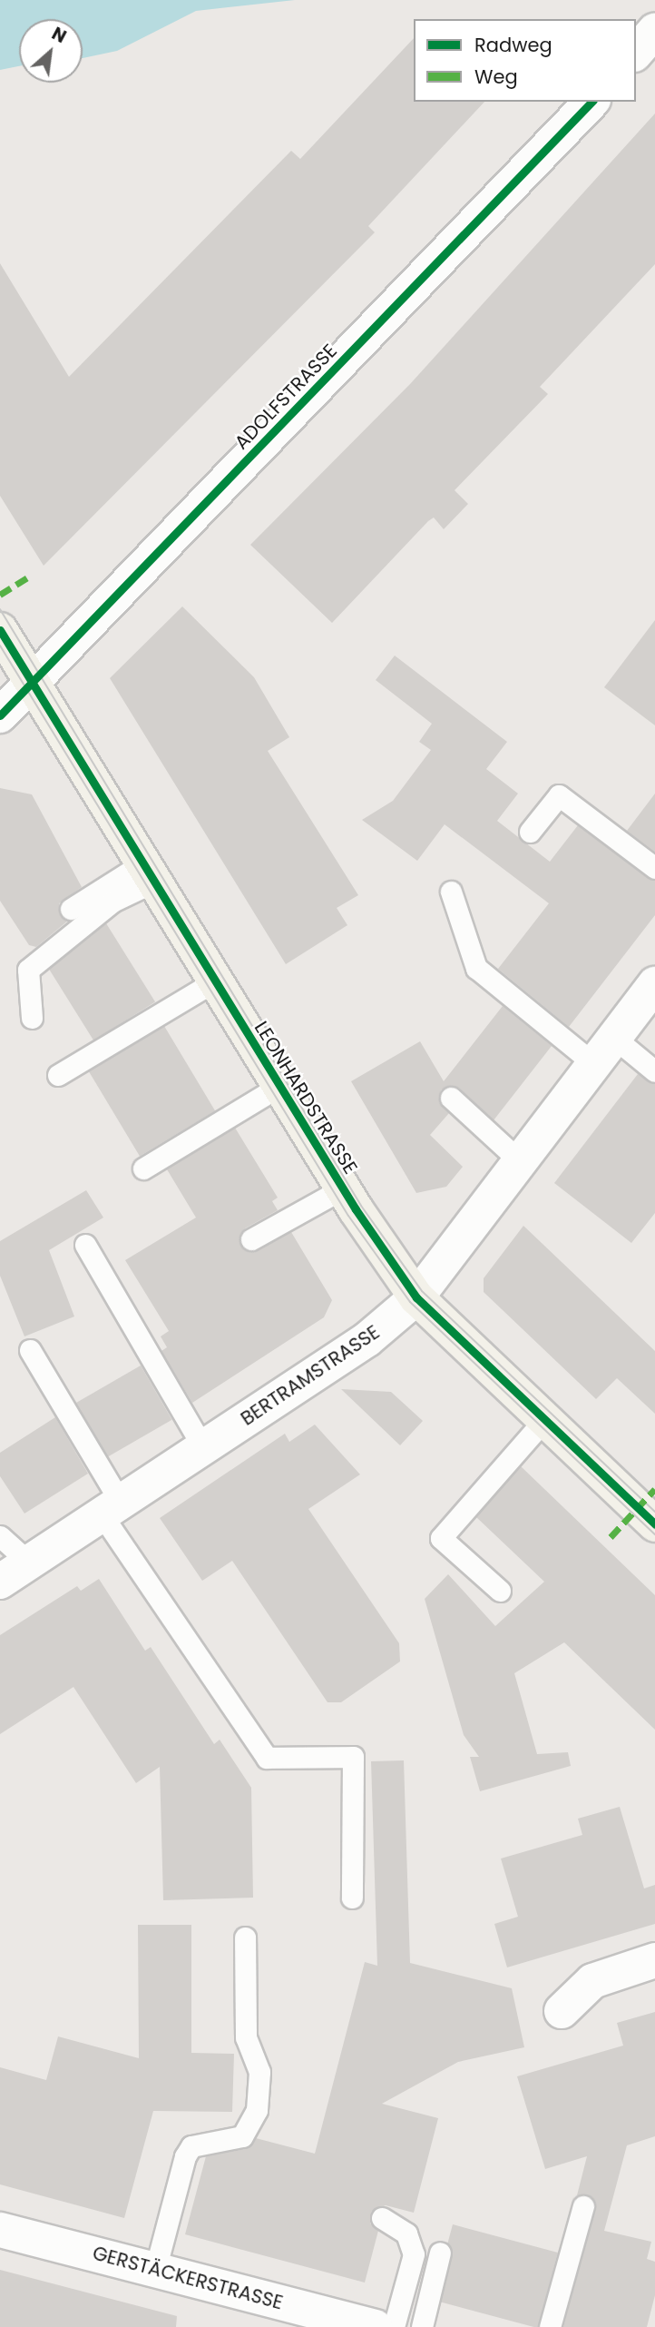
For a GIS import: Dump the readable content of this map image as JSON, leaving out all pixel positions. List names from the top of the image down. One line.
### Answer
{"streets":{"street":["ADOLFSTRASSE","LEONHARDSTRASSE","BERTRAMSTRASSE","GERSTÄCKERSTRASSE"]},"crossings":[["ADOLFSTRASSE","LEONHARDSTRASSE"],["LEONHARDSTRASSE","BERTRAMSTRASSE"]],"legend":["Radweg","Weg"],"north":"top right"}
